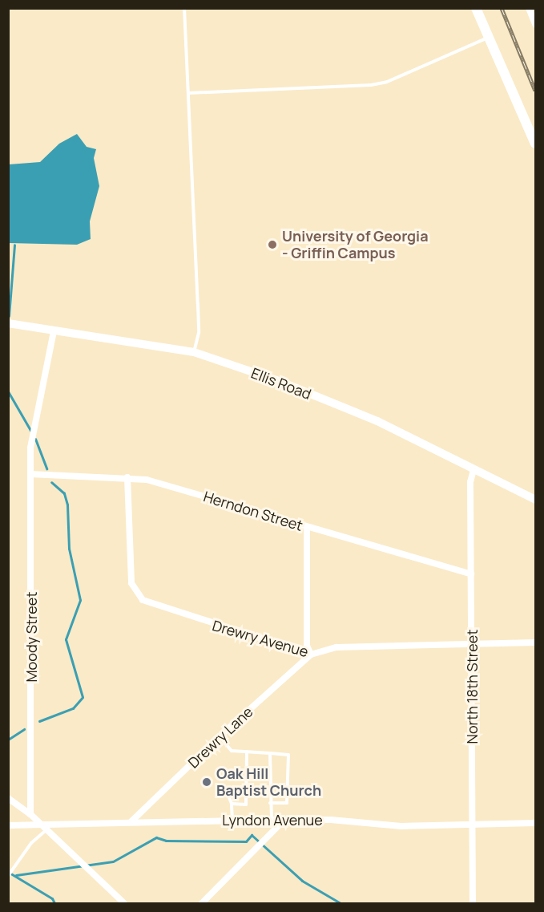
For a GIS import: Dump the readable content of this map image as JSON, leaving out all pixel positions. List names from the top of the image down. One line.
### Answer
{"streets":{"street":["Ellis Road","Herndon Street","Moody Street","Drewry Avenue","North 18th Street","Drewry Lane","Lyndon Avenue"]},"crossings":[["Ellis Road","Moody Street"],["Ellis Road","North 18th Street"],["Herndon Street","Moody Street"],["Herndon Street","Drewry Avenue"],["Herndon Street","North 18th Street"],["Drewry Avenue","North 18th Street"],["Drewry Avenue","Drewry Lane"],["North 18th Street","Lyndon Avenue"],["Drewry Lane","Lyndon Avenue"]],"places":["University of Georgia - Griffin Campus","Oak Hill Baptist Church"]}
